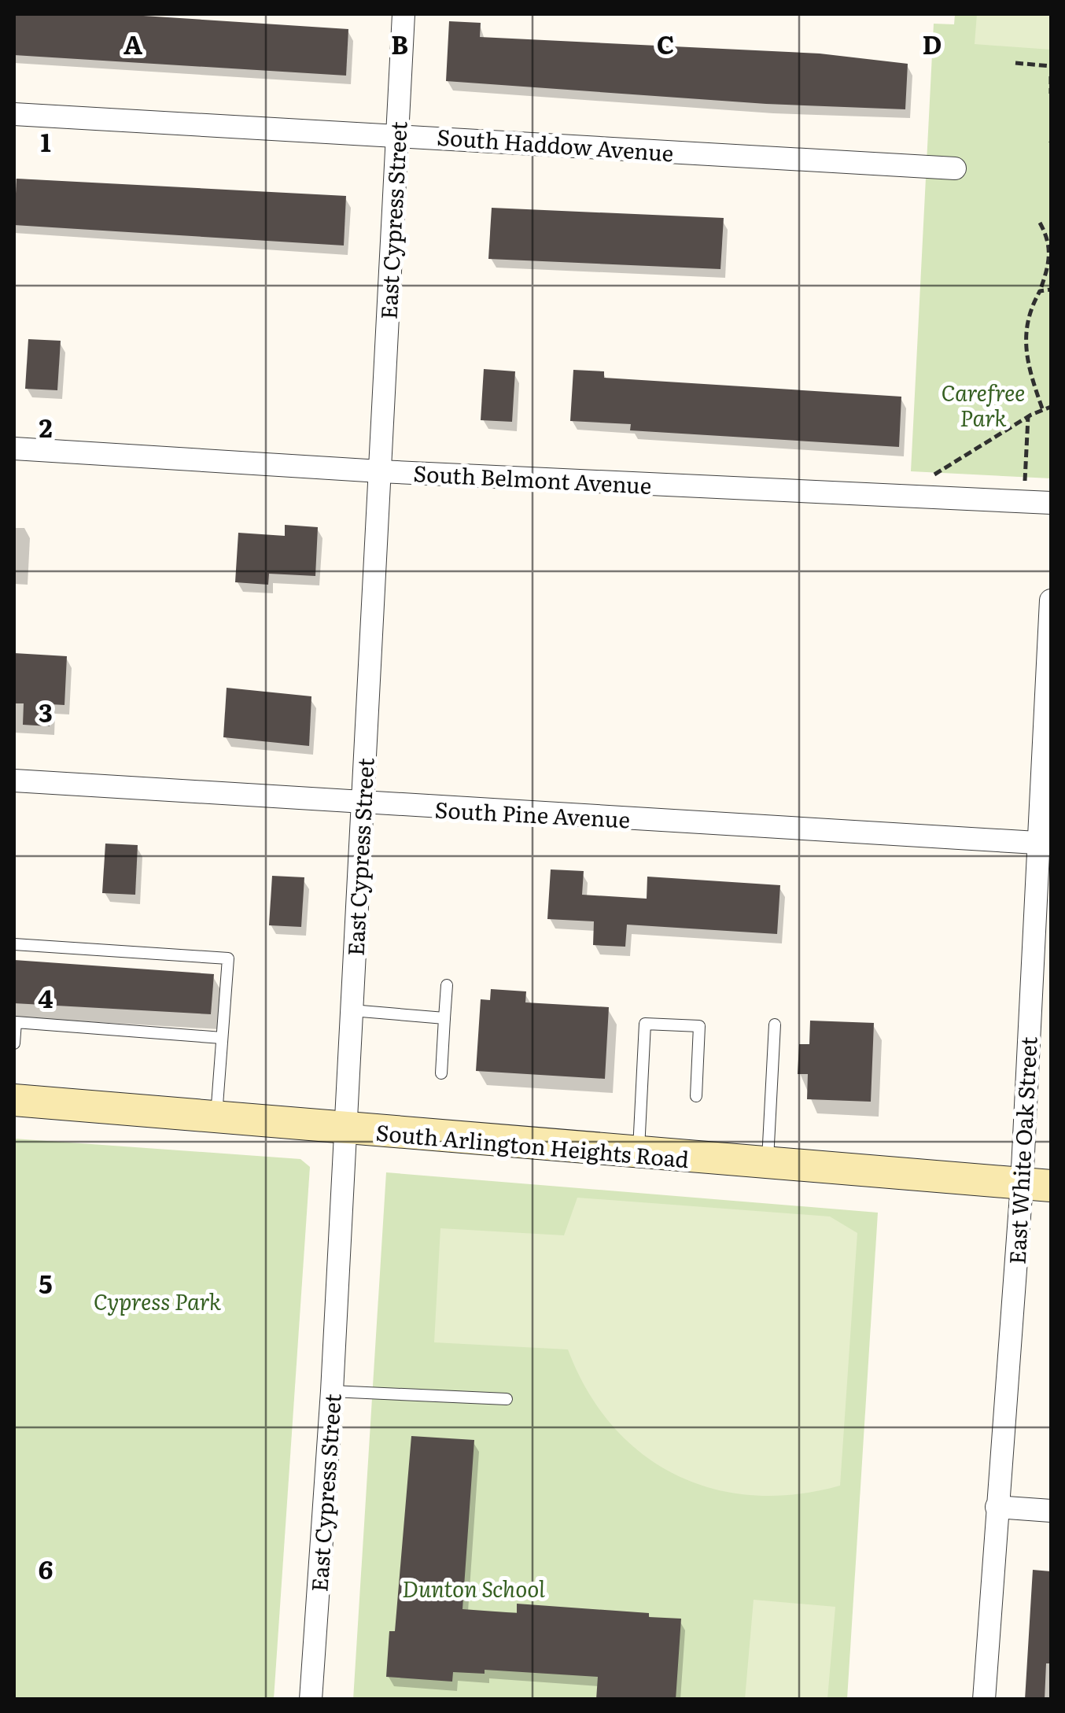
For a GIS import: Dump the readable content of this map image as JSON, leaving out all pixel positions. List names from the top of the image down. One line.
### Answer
{"streets":{"main road":["South Arlington Heights Road"],"street":["South Haddow Avenue","East Cypress Street","South Belmont Avenue","South Pine Avenue","East White Oak Street"]},"crossings":[["South Haddow Avenue","East Cypress Street"],["East Cypress Street","South Belmont Avenue"],["East Cypress Street","South Pine Avenue"],["East Cypress Street","South Arlington Heights Road"],["South Pine Avenue","East White Oak Street"],["South Arlington Heights Road","East White Oak Street"]],"parks":["Carefree Park","Cypress Park","Dunton School"],"grid":{"columns":["A","B","C","D"],"rows":["1","2","3","4","5","6"]}}
